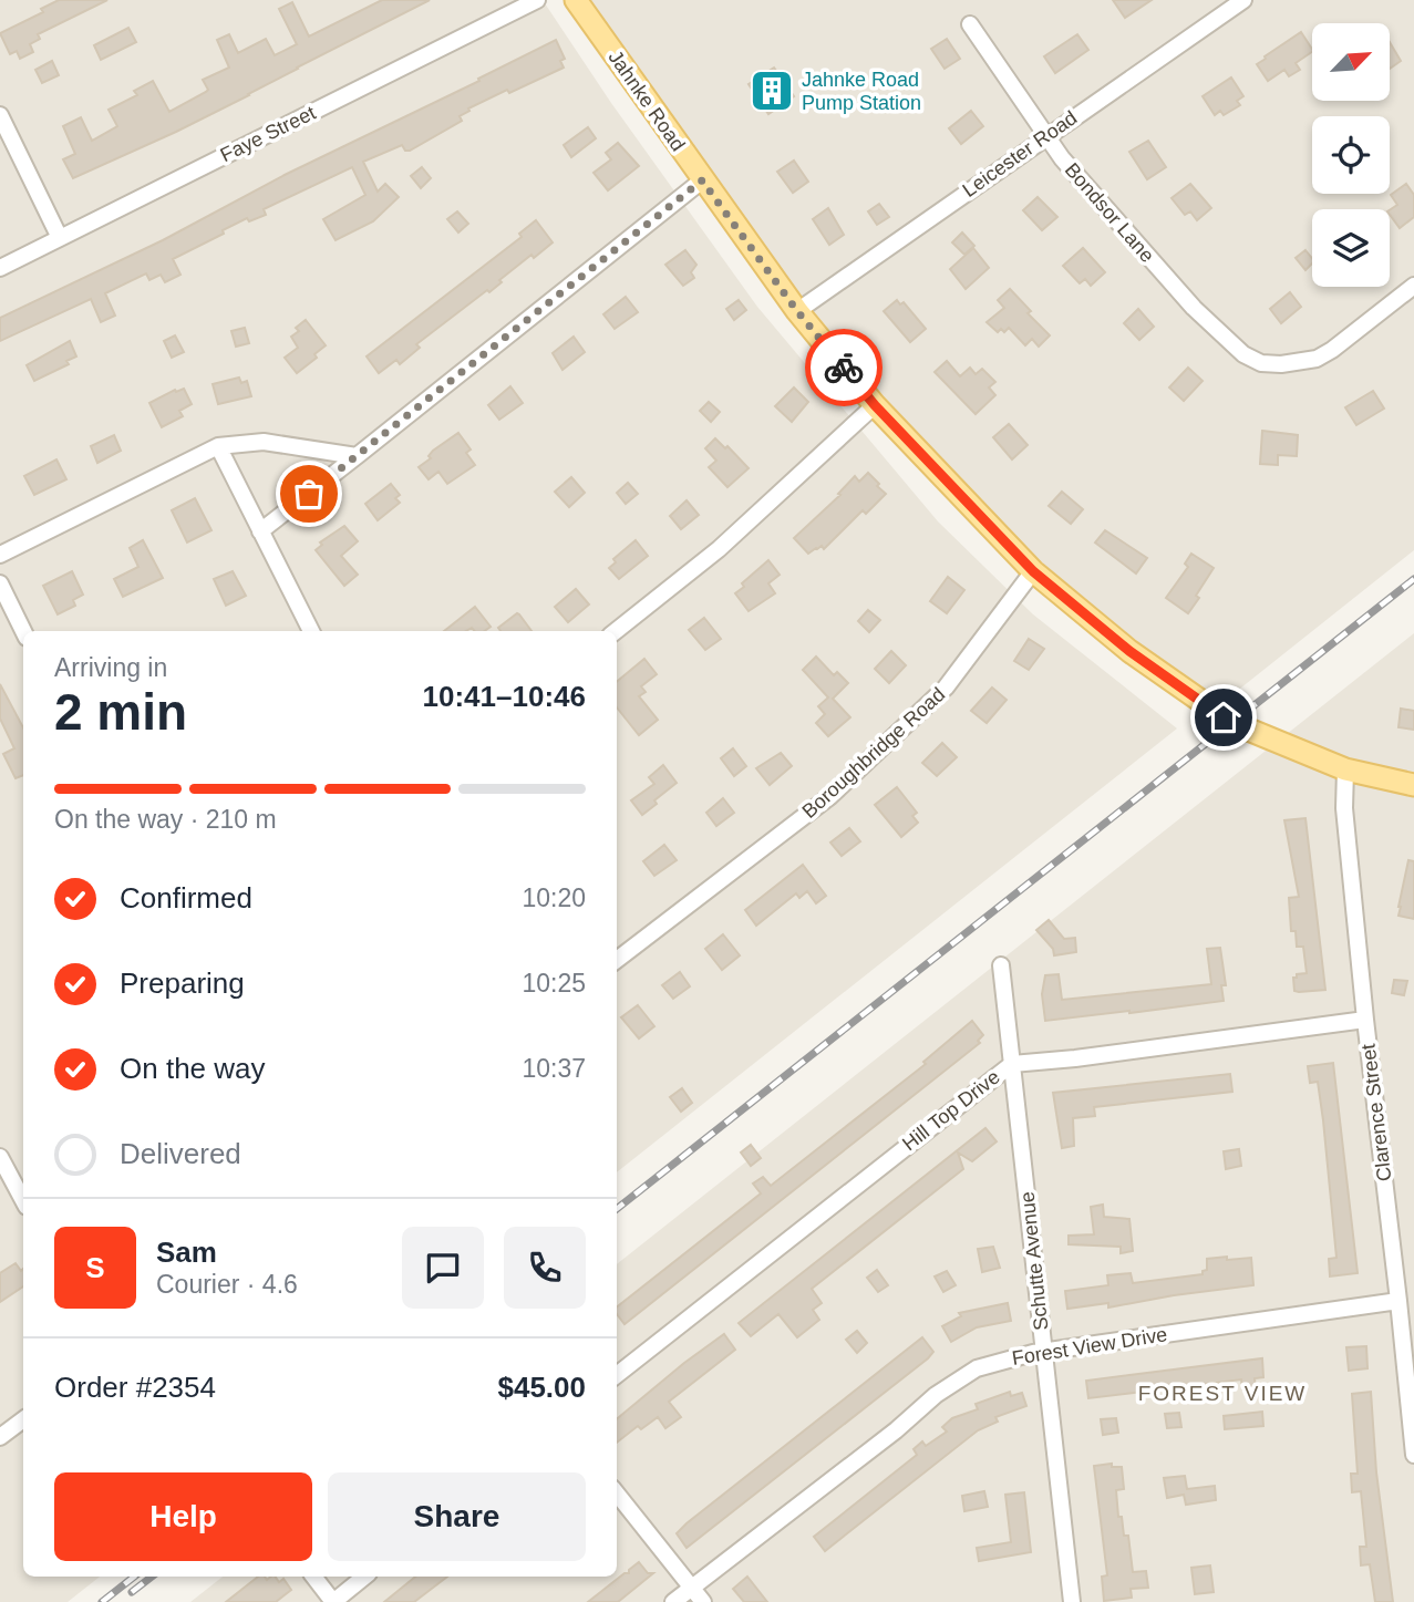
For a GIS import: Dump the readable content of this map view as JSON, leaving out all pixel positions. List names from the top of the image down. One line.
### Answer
{"streets":{"main road":["Jahnke Road"],"street":["Faye Street","Leicester Road","Bondsor Lane","Boroughbridge Road","Hill Top Drive","Clarence Street","Schutte Avenue","Forest View Drive"]},"crossings":[["Jahnke Road","Leicester Road"],["Jahnke Road","Boroughbridge Road"],["Jahnke Road","Clarence Street"],["Leicester Road","Bondsor Lane"],["Hill Top Drive","Clarence Street"],["Hill Top Drive","Schutte Avenue"],["Clarence Street","Forest View Drive"],["Schutte Avenue","Forest View Drive"]],"districts":["FOREST VIEW"],"places":{"building":["Jahnke Road Pump Station"]},"north":"top right","page":{"heading":["2 min","Arriving in","10:41–10:46"],"panel":["Sam","Courier · 4.6","Order #2354","$45.00"],"bar":"On the way · 210 m","list":[["Confirmed","10:20"],["Preparing","10:25"],["On the way","10:37"],"Delivered"],"round":"S","buttons":["Help","Share"]}}
